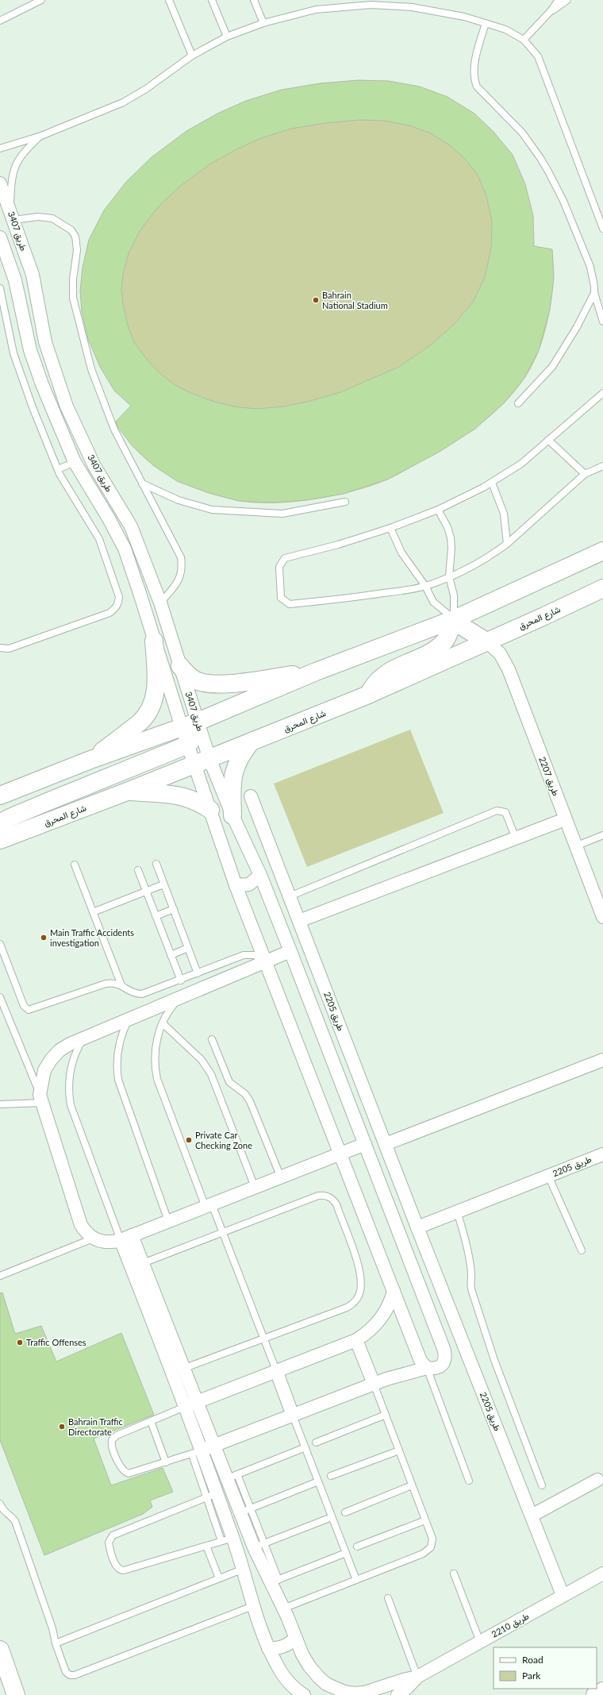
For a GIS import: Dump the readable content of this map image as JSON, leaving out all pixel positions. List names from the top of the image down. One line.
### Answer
{"streets":{"main road":["شارع المحرق"],"street":["طريق 3407","طريق 2207","طريق 2205","طريق 2210"]},"crossings":[["طريق 3407","شارع المحرق"],["شارع المحرق","طريق 2207"],["طريق 2205","طريق 2210"]],"places":["Bahrain National Stadium","Main Traffic Accidents investigation","Private Car Checking Zone","Traffic Offenses","Bahrain Traffic Directorate"],"legend":["Road","Park"]}
